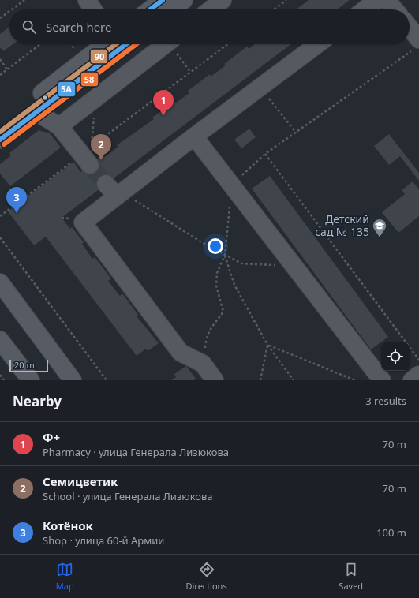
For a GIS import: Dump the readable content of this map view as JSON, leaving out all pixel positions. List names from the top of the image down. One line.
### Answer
{"places":{"school or university":["Детский сад № 135"]},"lines":["transit line 5А","transit line 58","transit line 90"],"scale_bar":"20 m","page":{"search":"Search here","pins":["1","2","3"],"scale":"20 m","heading":["Nearby","3 results"],"list":[{"mark":"1","name":"Ф+","note":"Pharmacy · улица Генерала Лизюкова","value":"70 m"},{"mark":"2","name":"Cемицветик","note":"School · улица Генерала Лизюкова","value":"70 m"},{"mark":"3","name":"Котёнок","note":"Shop · улица 60-й Армии","value":"100 m"}],"nav":["Map","Directions","Saved"]}}
